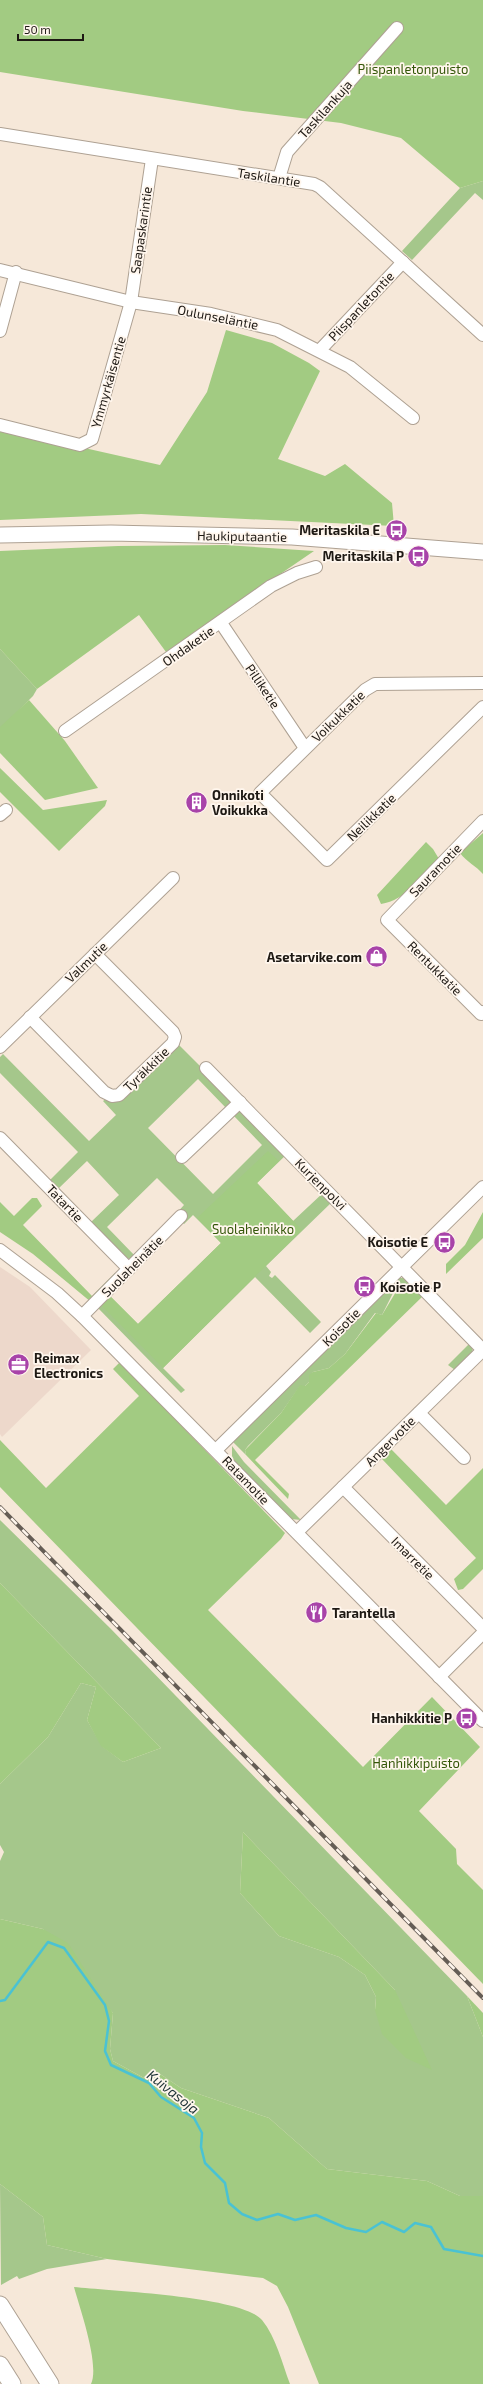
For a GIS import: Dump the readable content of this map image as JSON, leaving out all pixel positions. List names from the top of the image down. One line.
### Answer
{"streets":{"main road":["Haukiputaantie"],"street":["Taskilankuja","Taskilantie","Saapaskarintie","Piispanletontie","Oulunseläntie","Ymmyrkäisentie","Ohdaketie","Pilliketie","Voikukkatie","Neilikkatie","Sauramotie","Valmutie","Rentukkatie","Tyräkkitie","Kurjenpolvi","Tatartie","Suolaheinätie","Koisotie","Angervotie","Ratamotie","Imarretie"]},"crossings":[["Taskilankuja","Taskilantie"],["Taskilantie","Saapaskarintie"],["Taskilantie","Piispanletontie"],["Saapaskarintie","Oulunseläntie"],["Saapaskarintie","Ymmyrkäisentie"],["Piispanletontie","Oulunseläntie"],["Oulunseläntie","Ymmyrkäisentie"],["Ohdaketie","Pilliketie"],["Pilliketie","Voikukkatie"],["Voikukkatie","Neilikkatie"],["Sauramotie","Rentukkatie"],["Valmutie","Tyräkkitie"],["Kurjenpolvi","Koisotie"],["Kurjenpolvi","Angervotie"],["Tatartie","Suolaheinätie"],["Suolaheinätie","Ratamotie"],["Koisotie","Ratamotie"],["Angervotie","Ratamotie"],["Angervotie","Imarretie"]],"water":["Kuivasoja"],"parks":["Piispanletonpuisto","Suolaheinikko","Hanhikkipuisto"],"places":{"bus stop":["Meritaskila E","Meritaskila P","Koisotie E","Koisotie P","Hanhikkitie P"],"building":["Onnikoti Voikukka"],"shop":["Asetarvike.com"],"office":["Reimax Electronics"],"restaurant":["Tarantella"]},"scale_bar":"50 m"}
